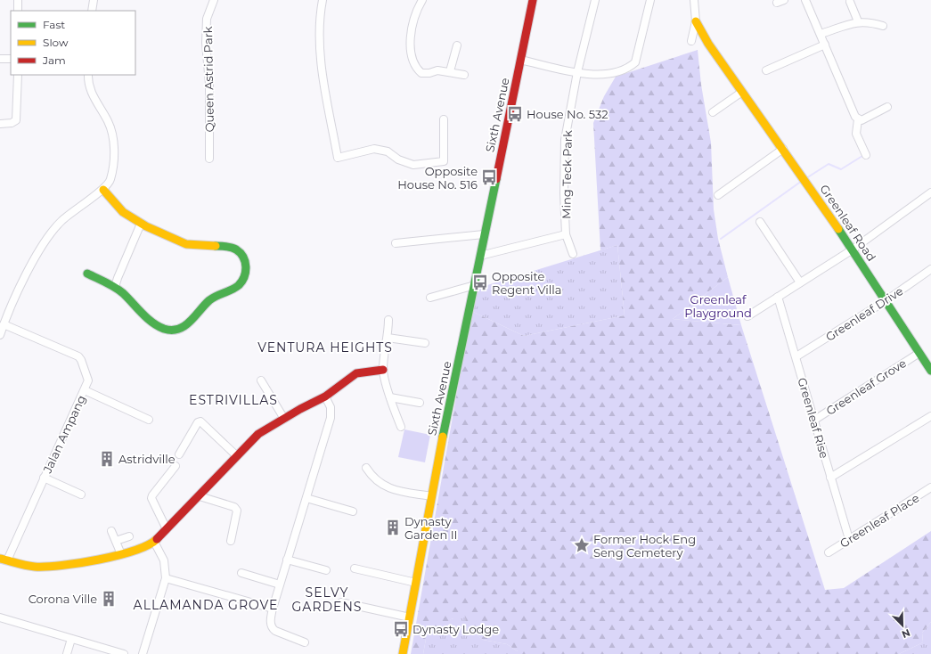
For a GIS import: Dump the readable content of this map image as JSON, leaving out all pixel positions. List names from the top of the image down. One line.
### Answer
{"streets":{"street":["Queen Astrid Park","Sixth Avenue","Ming Teck Park","Greenleaf Road","Greenleaf Drive","Greenleaf Grove","Greenleaf Rise","Jalan Ampang","Greenleaf Place"]},"crossings":[["Sixth Avenue","Ming Teck Park"],["Greenleaf Road","Greenleaf Drive"],["Greenleaf Road","Greenleaf Grove"],["Greenleaf Drive","Greenleaf Rise"],["Greenleaf Grove","Greenleaf Rise"],["Greenleaf Rise","Greenleaf Place"]],"districts":["VENTURA HEIGHTS","ESTRIVILLAS","SELVY GARDENS","ALLAMANDA GROVE"],"parks":["Greenleaf Playground"],"places":{"bus stop":["House No. 532","Opposite House No. 516","Opposite Regent Villa","Dynasty Lodge"],"building":["Astridville","Dynasty Garden II","Corona Ville"],"place":["Former Hock Eng Seng Cemetery"]},"legend":["Fast","Slow","Jam"],"north":"bottom right"}
